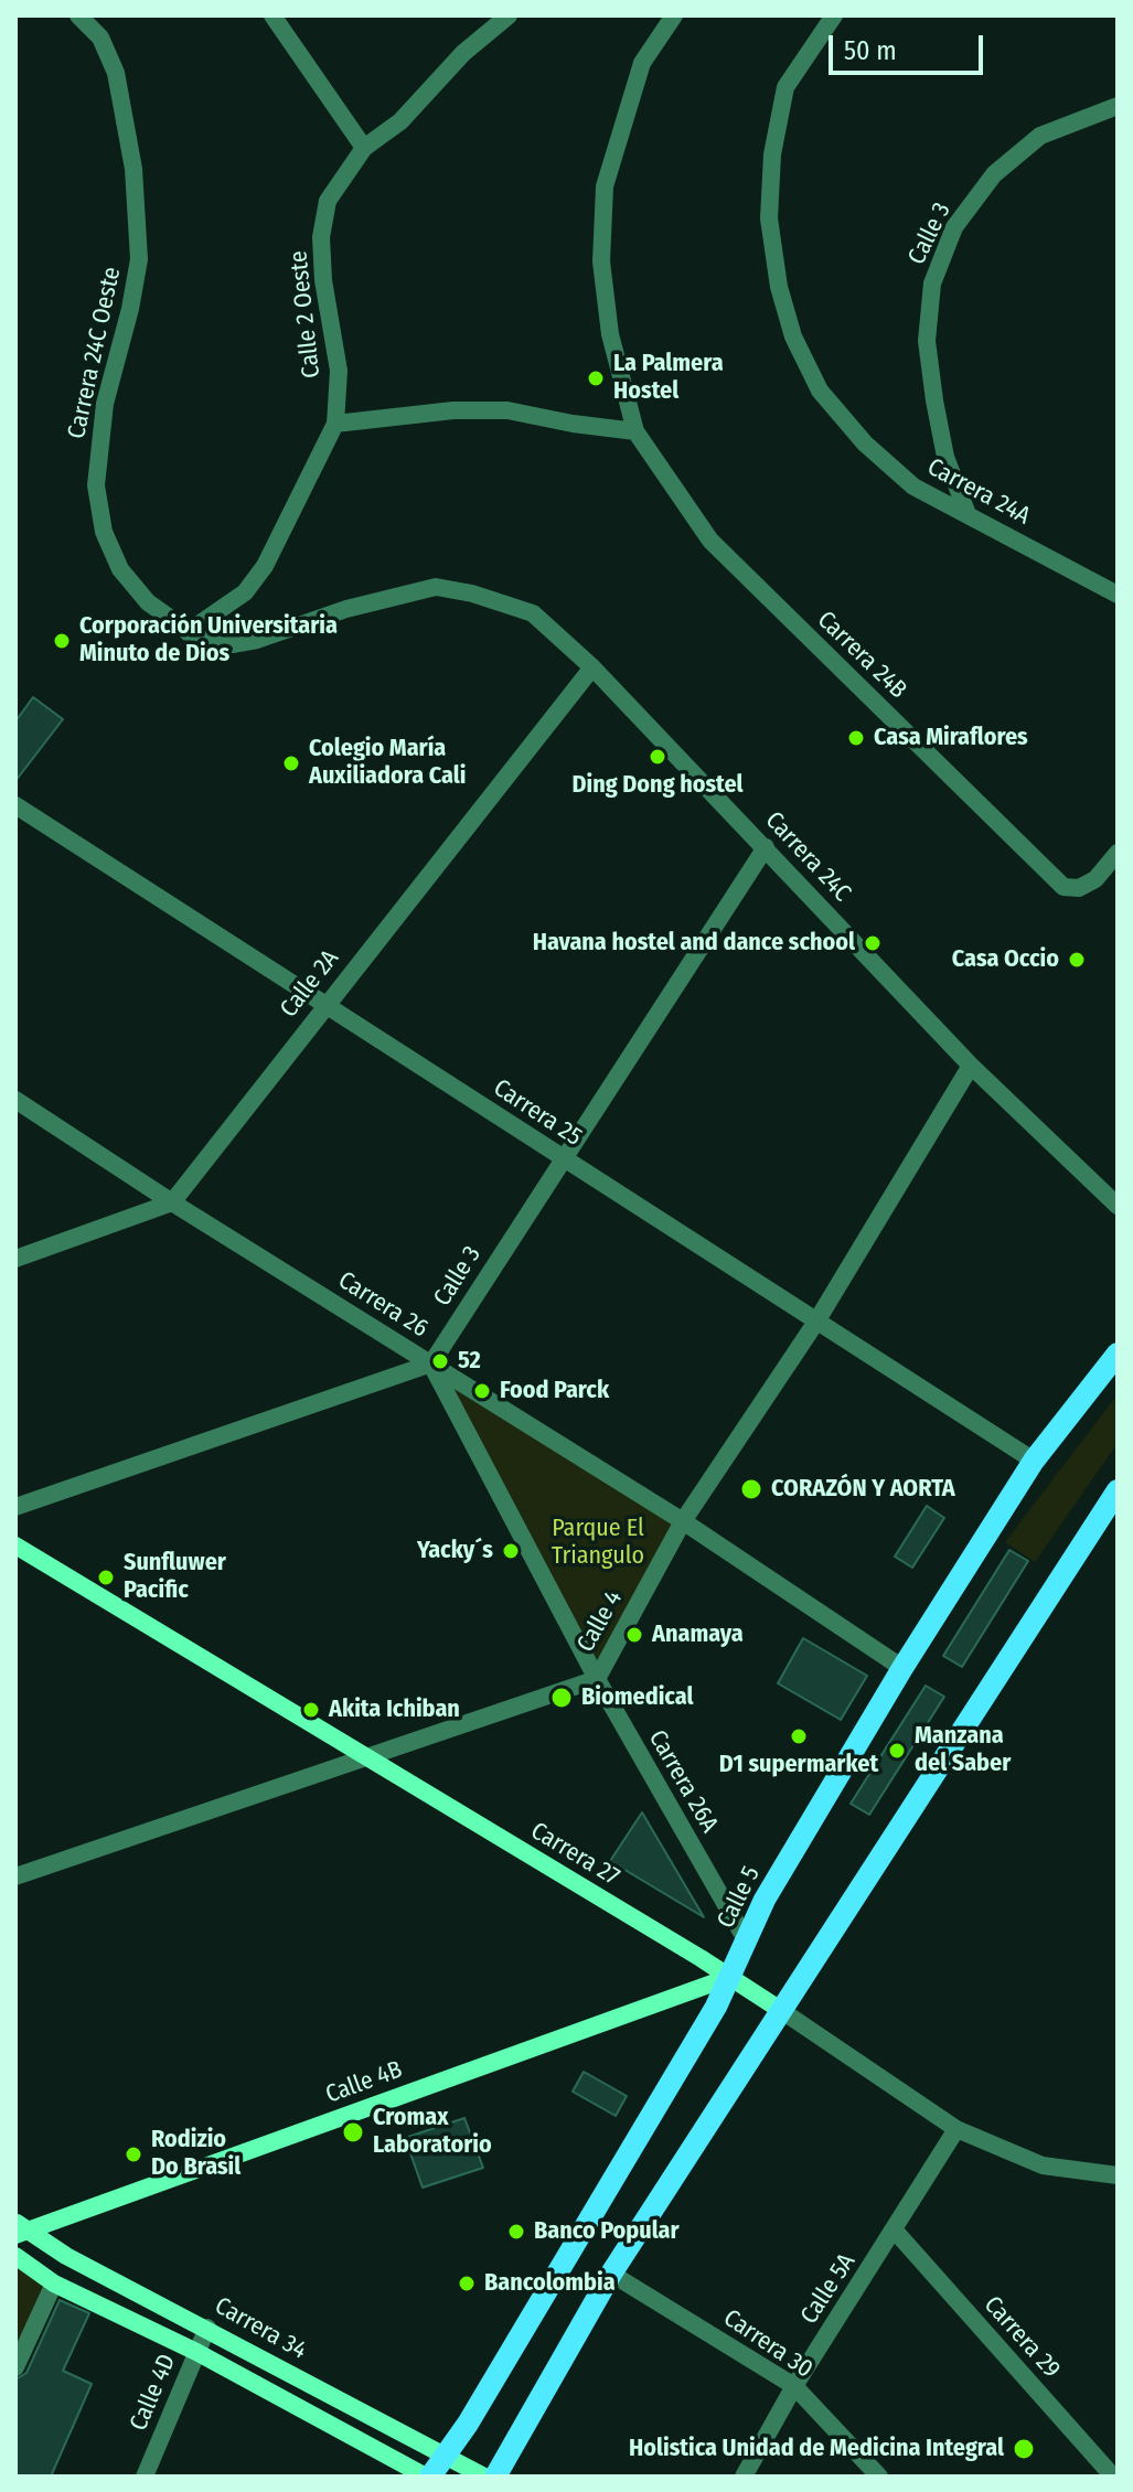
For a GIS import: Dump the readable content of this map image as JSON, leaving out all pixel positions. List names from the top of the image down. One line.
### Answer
{"streets":{"main road":["Calle 5"],"street":["Calle 3","Calle 2 Oeste","Carrera 24C Oeste","Carrera 24A","Carrera 24B","Carrera 24C","Calle 2A","Carrera 25","Carrera 26","Calle 4","Carrera 26A","Carrera 27","Calle 4B","Calle 5A","Carrera 34","Carrera 29","Carrera 30","Calle 4D"]},"crossings":[["Calle 3","Carrera 24A"],["Calle 3","Carrera 24C"],["Calle 3","Carrera 25"],["Calle 3","Carrera 26"],["Calle 3","Carrera 26A"],["Calle 2 Oeste","Carrera 24C Oeste"],["Carrera 24C Oeste","Carrera 24C"],["Carrera 24C","Calle 2A"],["Carrera 24C","Calle 4"],["Calle 2A","Carrera 25"],["Calle 2A","Carrera 26"],["Carrera 25","Calle 4"],["Carrera 25","Calle 5"],["Carrera 26","Calle 4"],["Carrera 26","Carrera 26A"],["Carrera 26","Calle 5"],["Calle 4","Carrera 26A"],["Calle 4","Carrera 27"],["Carrera 26A","Calle 5"],["Carrera 27","Calle 5"],["Carrera 27","Calle 4B"],["Carrera 27","Calle 5A"],["Calle 5","Calle 4B"],["Calle 5","Carrera 34"],["Calle 4B","Carrera 34"],["Calle 5A","Carrera 29"],["Calle 5A","Carrera 30"],["Carrera 34","Calle 4D"]],"parks":["Parque El Triangulo"],"places":["La Palmera Hostel","Corporación Universitaria Minuto de Dios","Casa Miraflores","Ding Dong hostel","Colegio María Auxiliadora Cali","Havana hostel and dance school","Casa Occio","52","Food Parck","CORAZÓN Y AORTA","Yacky´s","Sunfluwer Pacific","Anamaya","Biomedical","Akita Ichiban","D1 supermarket","Manzana del Saber","Cromax Laboratorio","Rodizio Do Brasil","Banco Popular","Bancolombia","Holistica Unidad de Medicina Integral"],"scale_bar":"50 m"}
